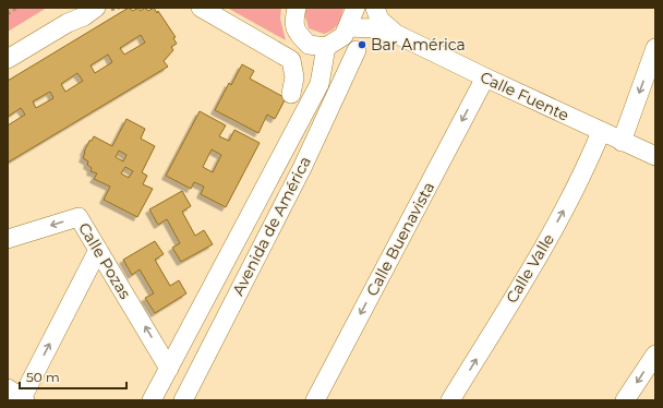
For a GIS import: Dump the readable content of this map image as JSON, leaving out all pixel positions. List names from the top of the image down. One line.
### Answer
{"streets":{"street":["Calle Fuente","Avenida de América","Calle Buenavista","Calle Pozas","Calle Valle"]},"crossings":[["Calle Fuente","Calle Buenavista"],["Calle Fuente","Calle Valle"],["Avenida de América","Calle Pozas"]],"one_way":["Calle Buenavista","Calle Pozas","Calle Valle"],"places":["Bar América"],"scale_bar":"50 m"}
